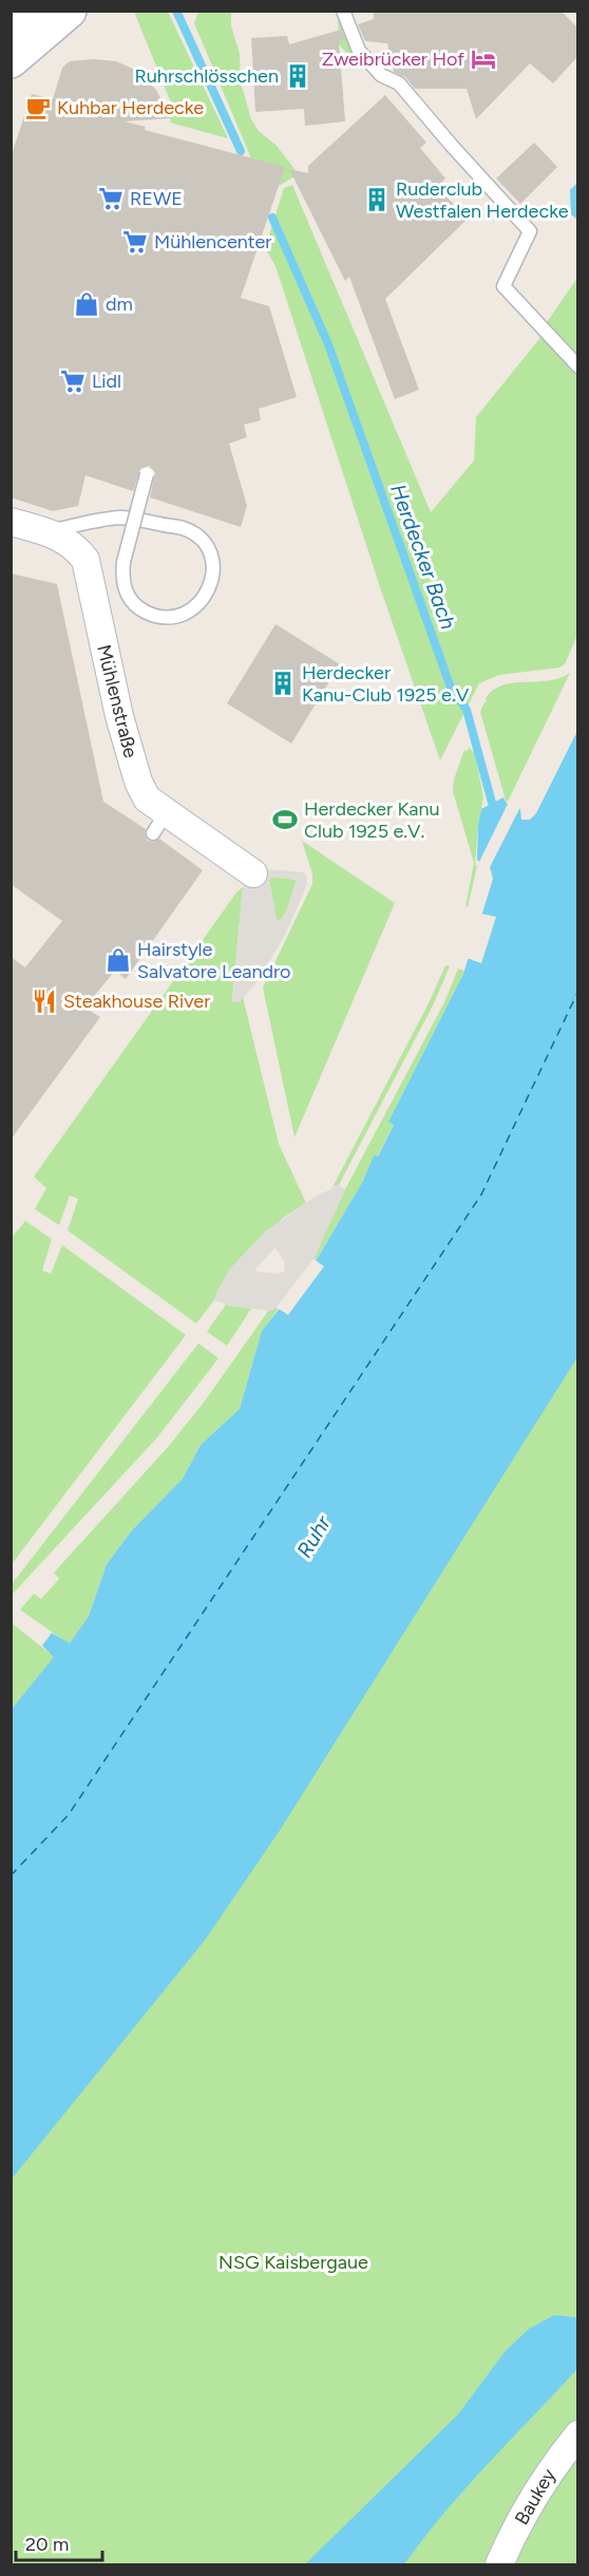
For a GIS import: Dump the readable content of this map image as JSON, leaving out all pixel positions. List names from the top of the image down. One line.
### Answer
{"streets":{"street":["Mühlenstraße","Baukey"]},"water":["Herdecker Bach","Ruhr"],"parks":["NSG Kaisbergaue"],"places":{"hotel":["Zweibrücker Hof"],"building":["Ruhrschlösschen","Ruderclub Westfalen Herdecke","Herdecker Kanu-Club 1925 e.V"],"cafe":["Kuhbar Herdecke"],"supermarket":["REWE","Mühlencenter","Lidl"],"shop":["dm","Hairstyle Salvatore Leandro"],"sports":["Herdecker Kanu Club 1925 e.V."],"restaurant":["Steakhouse River"]},"scale_bar":"20 m"}
